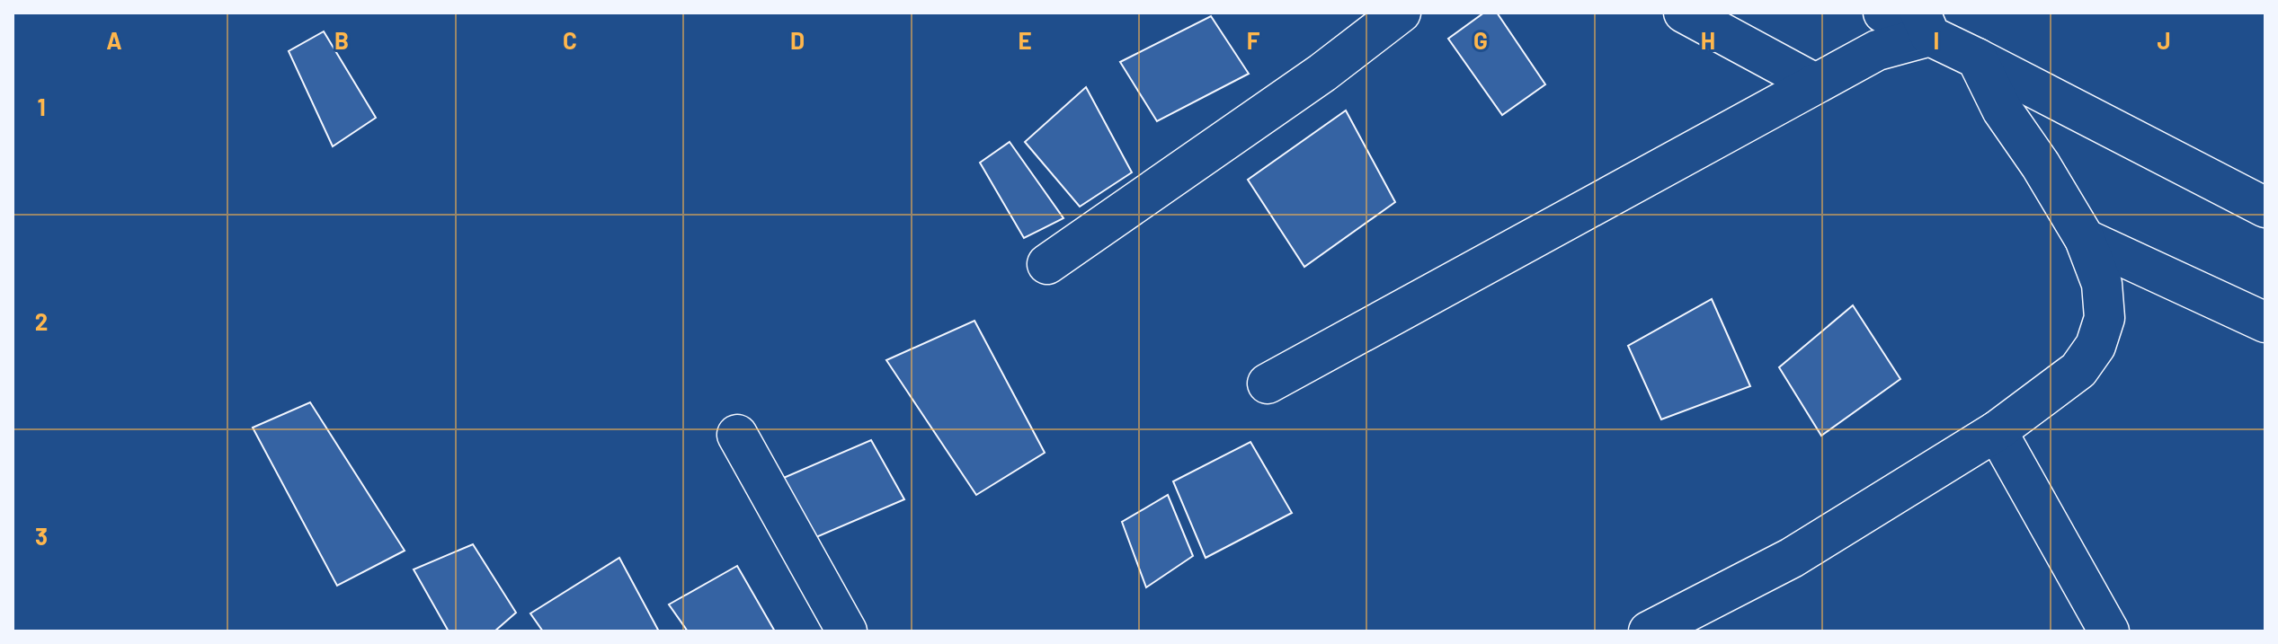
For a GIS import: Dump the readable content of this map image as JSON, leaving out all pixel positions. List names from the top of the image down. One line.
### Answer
{"grid":{"columns":["A","B","C","D","E","F","G","H","I","J"],"rows":["1","2","3"]}}
